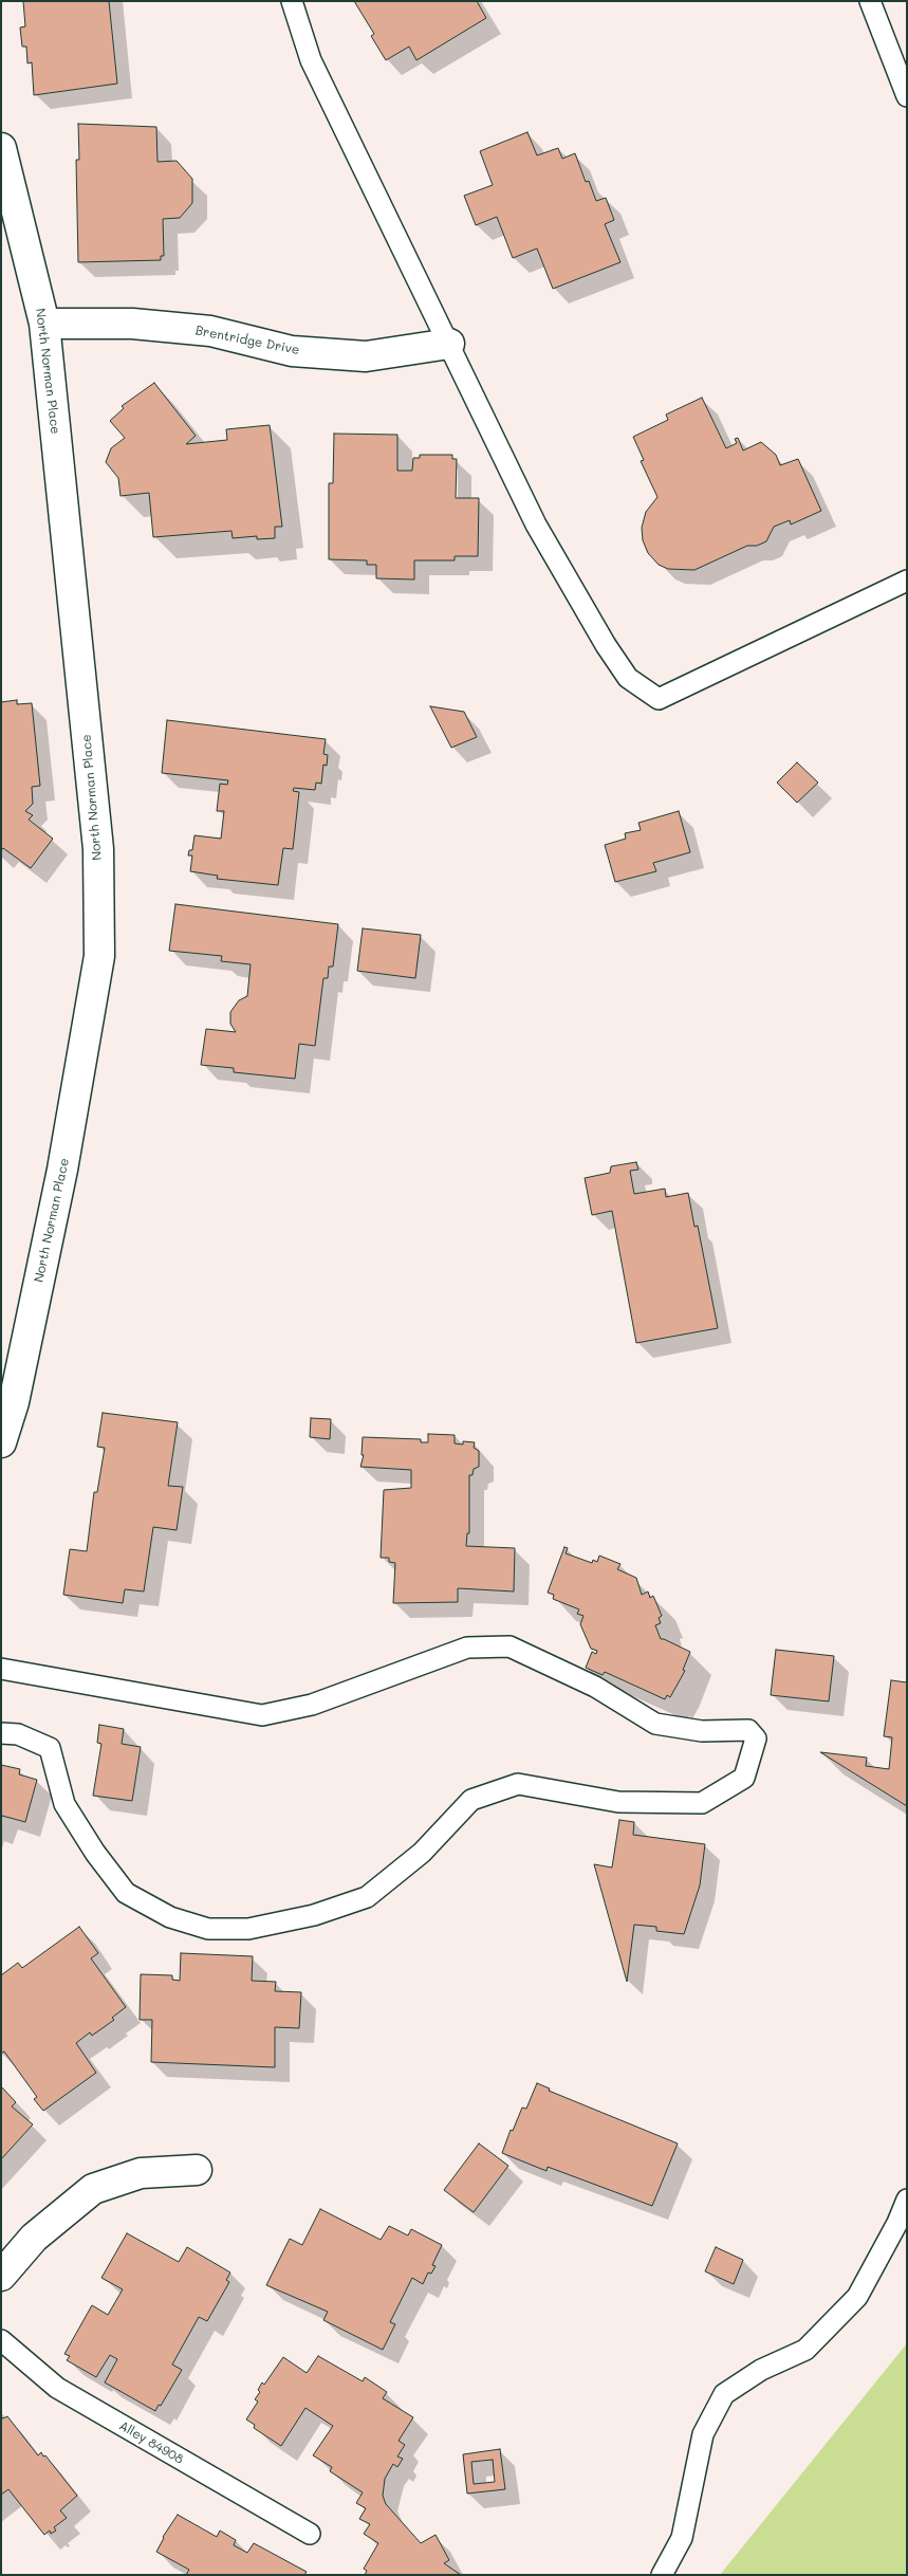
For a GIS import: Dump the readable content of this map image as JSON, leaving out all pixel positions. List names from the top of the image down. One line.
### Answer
{"streets":{"street":["Brentridge Drive","North Norman Place"],"lane":["Alley 84908"]},"crossings":[["Brentridge Drive","North Norman Place"]]}
